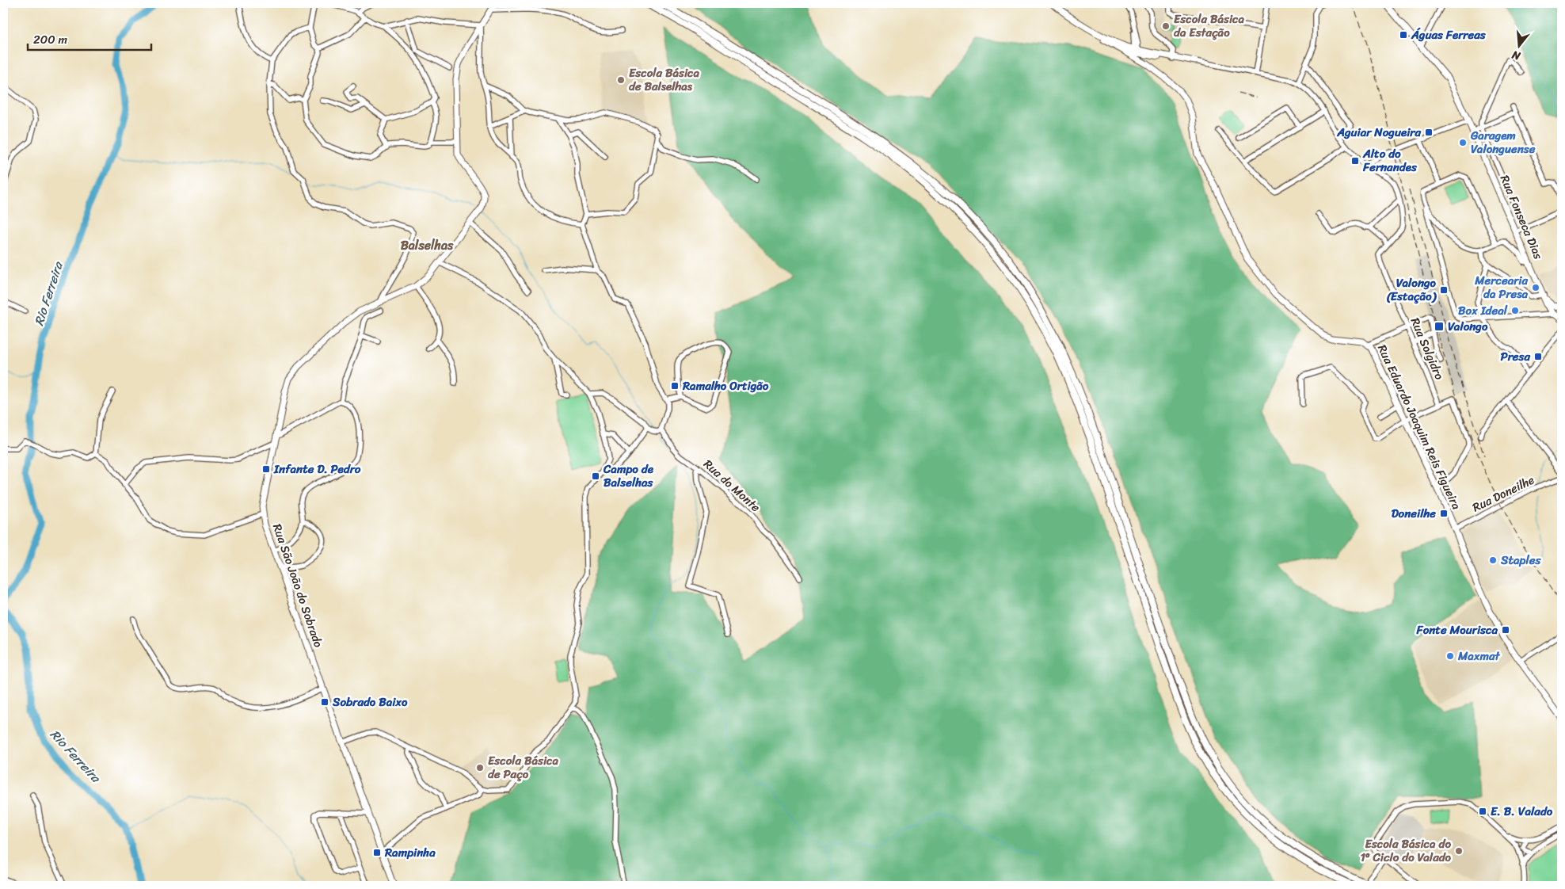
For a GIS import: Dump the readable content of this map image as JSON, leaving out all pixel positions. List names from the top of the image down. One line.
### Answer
{"streets":{"main road":["Rua Fonseca Dias","Rua Eduardo Joaquim Reis Figueira","Rua São João do Sobrado"],"street":["Rua Solgidro","Rua do Monte","Rua Doneilhe"]},"crossings":[["Rua Eduardo Joaquim Reis Figueira","Rua Doneilhe"]],"districts":["Balselhas"],"water":["Rio Ferreira"],"places":{"other":["Escola Básica da Estação","Escola Básica de Balselhas","Garagem Valonguense","Mercearia da Presa","Box Ideal","Staples","Maxmat","Escola Básica de Paço","Escola Básica do 1º Ciclo do Valado"],"transit":["Águas Ferreas","Aguiar Nogueira","Alto do Fernandes","Valongo (Estação)","Valongo","Presa","Ramalho Ortigão","Infante D. Pedro","Campo de Balselhas","Doneilhe","Fonte Mourisca","Sobrado Baixo","E. B. Valado","Rampinha"]},"scale_bar":"200 m","north":"bottom"}
